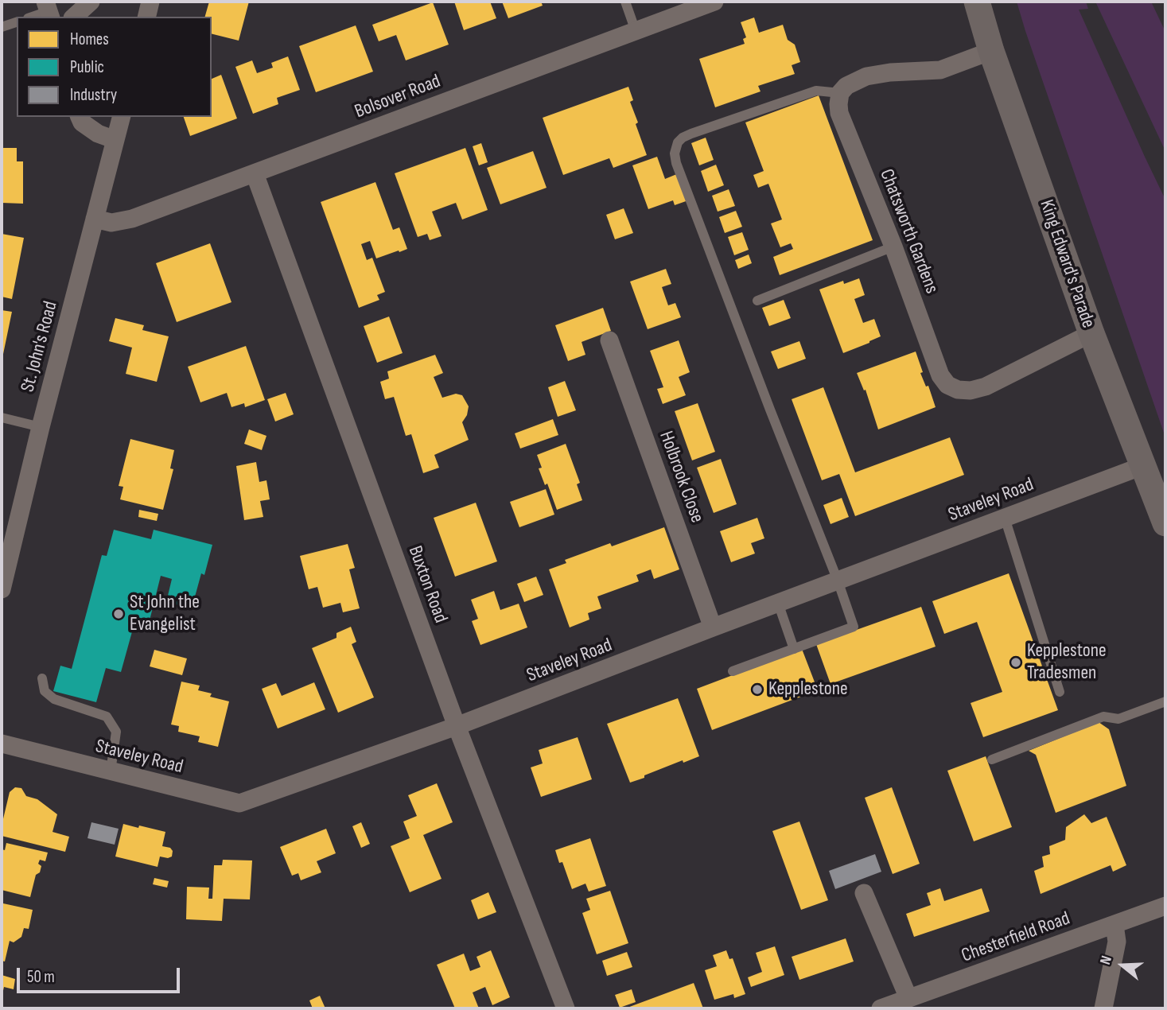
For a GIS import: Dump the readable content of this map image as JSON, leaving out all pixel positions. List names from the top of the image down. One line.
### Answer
{"streets":{"main road":["King Edward's Parade"],"street":["Bolsover Road","Chatsworth Gardens","St. John's Road","Holbrook Close","Staveley Road","Buxton Road","Chesterfield Road"]},"crossings":[["Bolsover Road","St. John's Road"],["Bolsover Road","Buxton Road"],["Chatsworth Gardens","King Edward's Parade"],["King Edward's Parade","Staveley Road"],["Holbrook Close","Staveley Road"],["Staveley Road","Buxton Road"]],"places":["St John the Evangelist","Kepplestone Tradesmen","Kepplestone"],"legend":["Homes","Public","Industry"],"scale_bar":"50 m","north":"left"}
